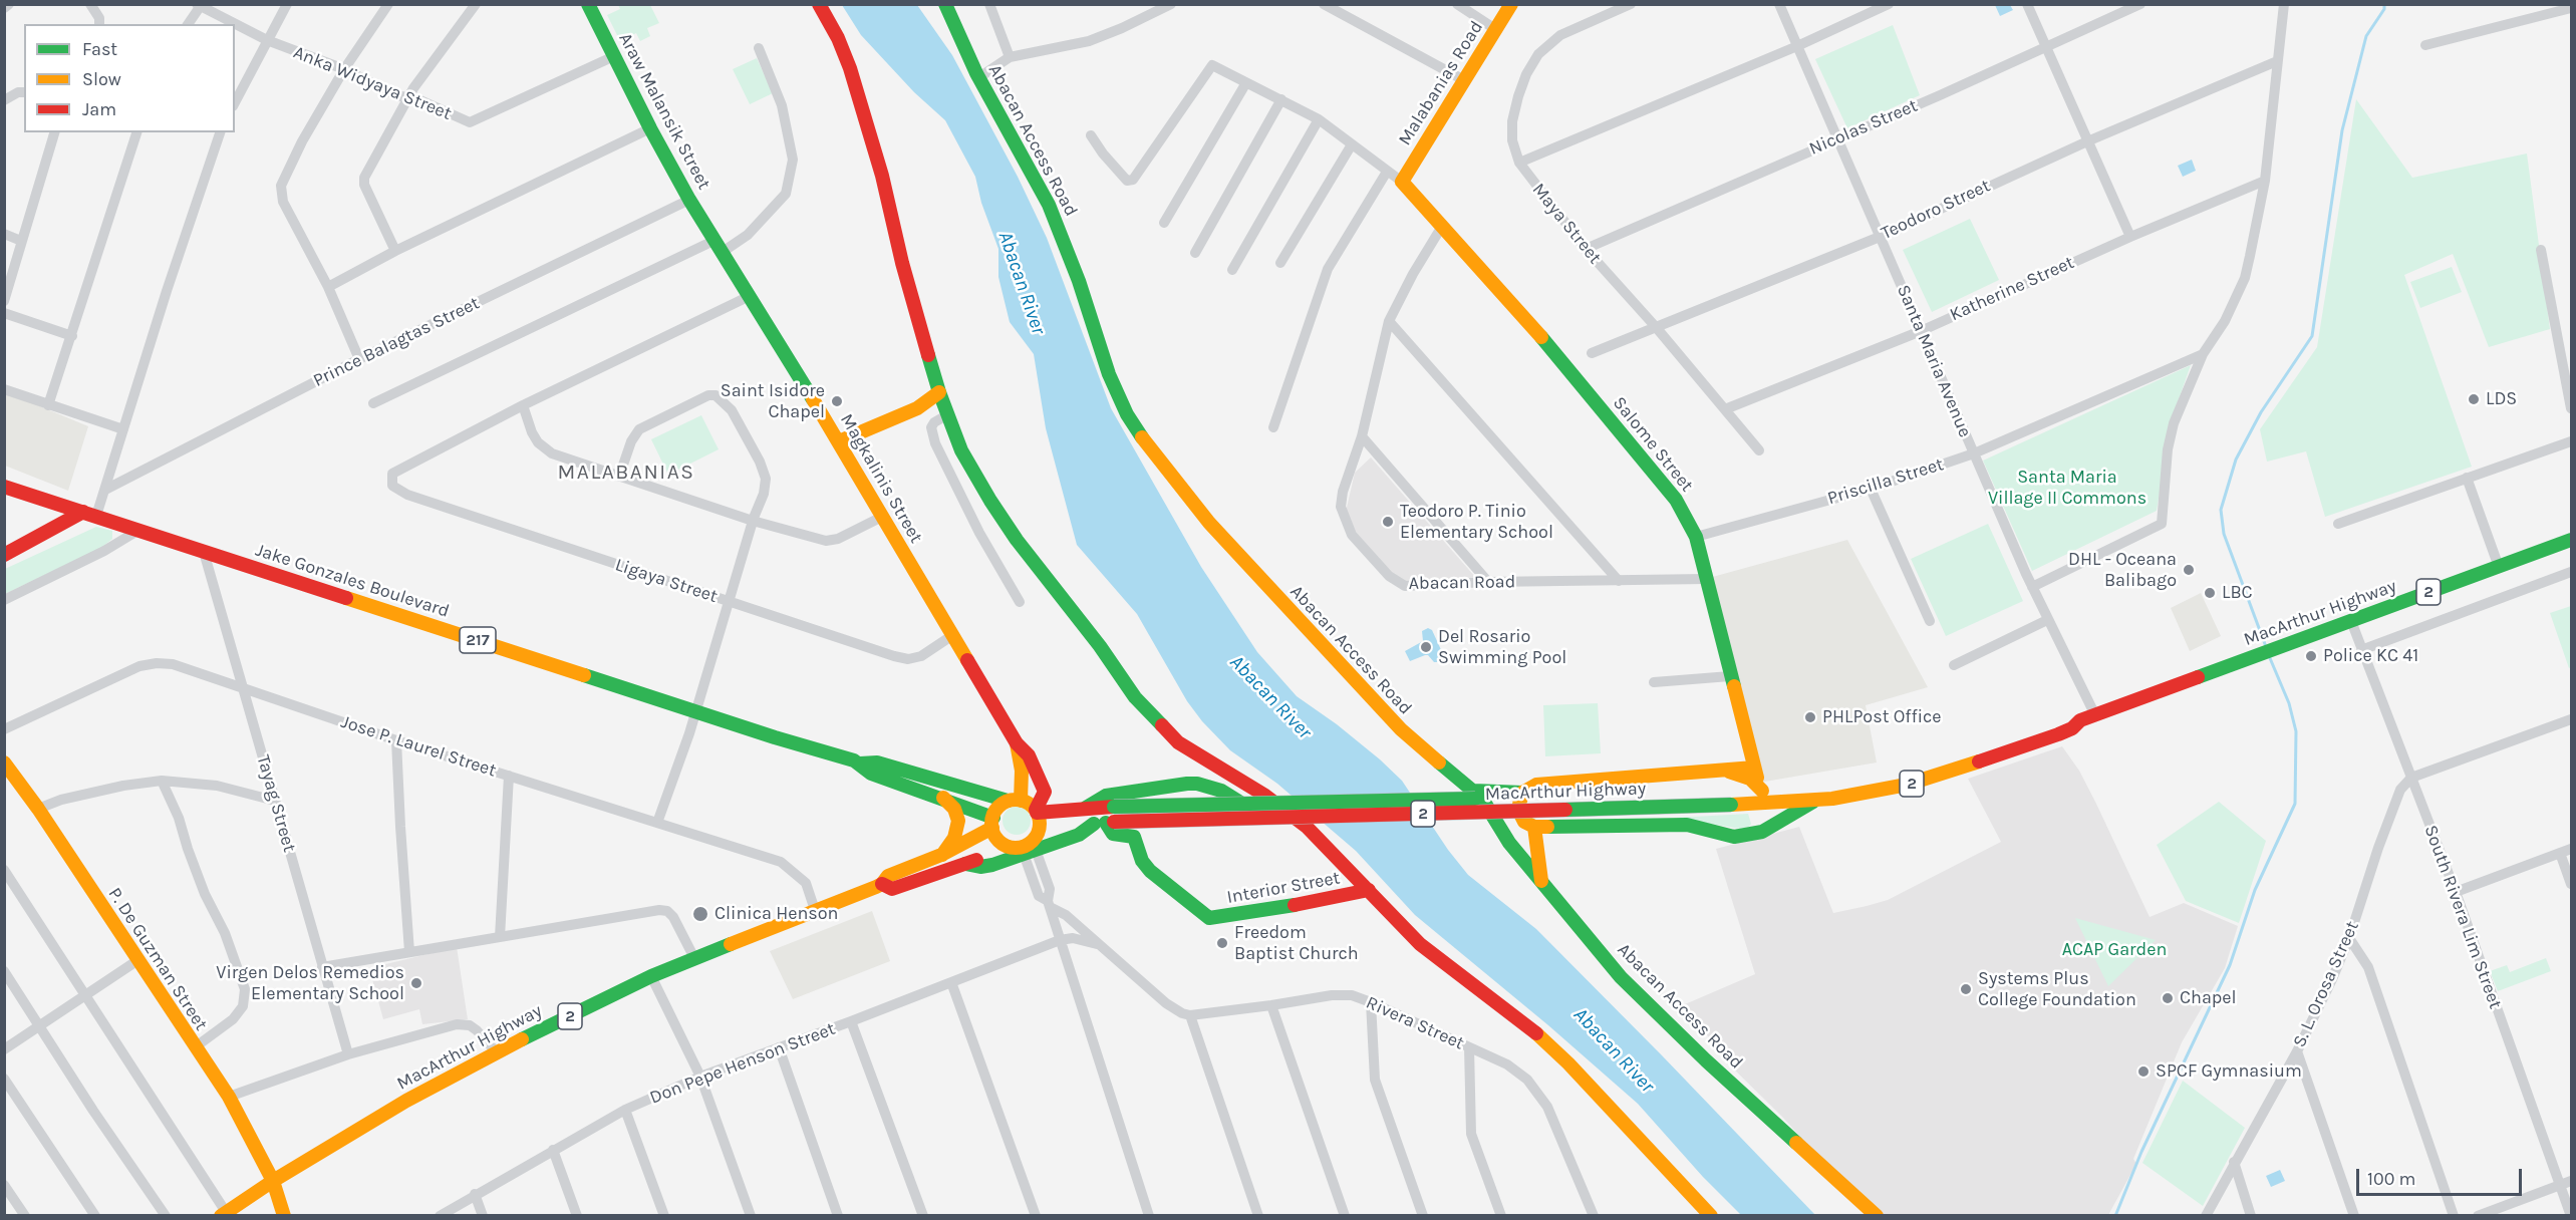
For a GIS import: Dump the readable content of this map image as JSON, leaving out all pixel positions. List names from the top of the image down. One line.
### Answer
{"streets":{"main road":["Malabanias Road","Araw Malansik Street","Abacan Access Road","Salome Street","Magkalinis Street","Jake Gonzales Boulevard","2","MacArthur Highway","217","Interior Street","P. De Guzman Street"],"street":["Anka Widyaya Street","Nicolas Street","Teodoro Street","Maya Street","Katherine Street","Prince Balagtas Street","Santa Maria Avenue","Priscilla Street","Ligaya Street","Abacan Road","Jose P. Laurel Street","Tayag Street","South Rivera Lim Street","S. L. Orosa Street","Rivera Street","Don Pepe Henson Street"]},"crossings":[["Anka Widyaya Street","Araw Malansik Street"],["Malabanias Road","Salome Street"],["Araw Malansik Street","Prince Balagtas Street"],["Araw Malansik Street","Magkalinis Street"],["Nicolas Street","Maya Street"],["Nicolas Street","Santa Maria Avenue"],["Teodoro Street","Maya Street"],["Teodoro Street","Santa Maria Avenue"],["Maya Street","Katherine Street"],["Katherine Street","Santa Maria Avenue"],["Santa Maria Avenue","Priscilla Street"],["Santa Maria Avenue","MacArthur Highway"],["Salome Street","Priscilla Street"],["Salome Street","Abacan Road"],["Salome Street","MacArthur Highway"],["Magkalinis Street","Jake Gonzales Boulevard"],["Magkalinis Street","Ligaya Street"],["Magkalinis Street","2"],["Magkalinis Street","MacArthur Highway"],["Jake Gonzales Boulevard","2"],["Jake Gonzales Boulevard","MacArthur Highway"],["Jake Gonzales Boulevard","Tayag Street"],["2","MacArthur Highway"],["MacArthur Highway","Jose P. Laurel Street"],["MacArthur Highway","Interior Street"],["MacArthur Highway","South Rivera Lim Street"],["MacArthur Highway","P. De Guzman Street"],["Jose P. Laurel Street","Tayag Street"],["South Rivera Lim Street","S. L. Orosa Street"]],"districts":["MALABANIAS"],"water":["Abacan River"],"parks":["Santa Maria Village II Commons","ACAP Garden"],"places":["LDS","Saint Isidore Chapel","Teodoro P. Tinio Elementary School","DHL - Oceana Balibago","LBC","Del Rosario Swimming Pool","Police KC 41","PHLPost Office","Clinica Henson","Freedom Baptist Church","Virgen Delos Remedios Elementary School","Systems Plus College Foundation","Chapel","SPCF Gymnasium"],"legend":["Fast","Slow","Jam"],"scale_bar":"100 m"}
